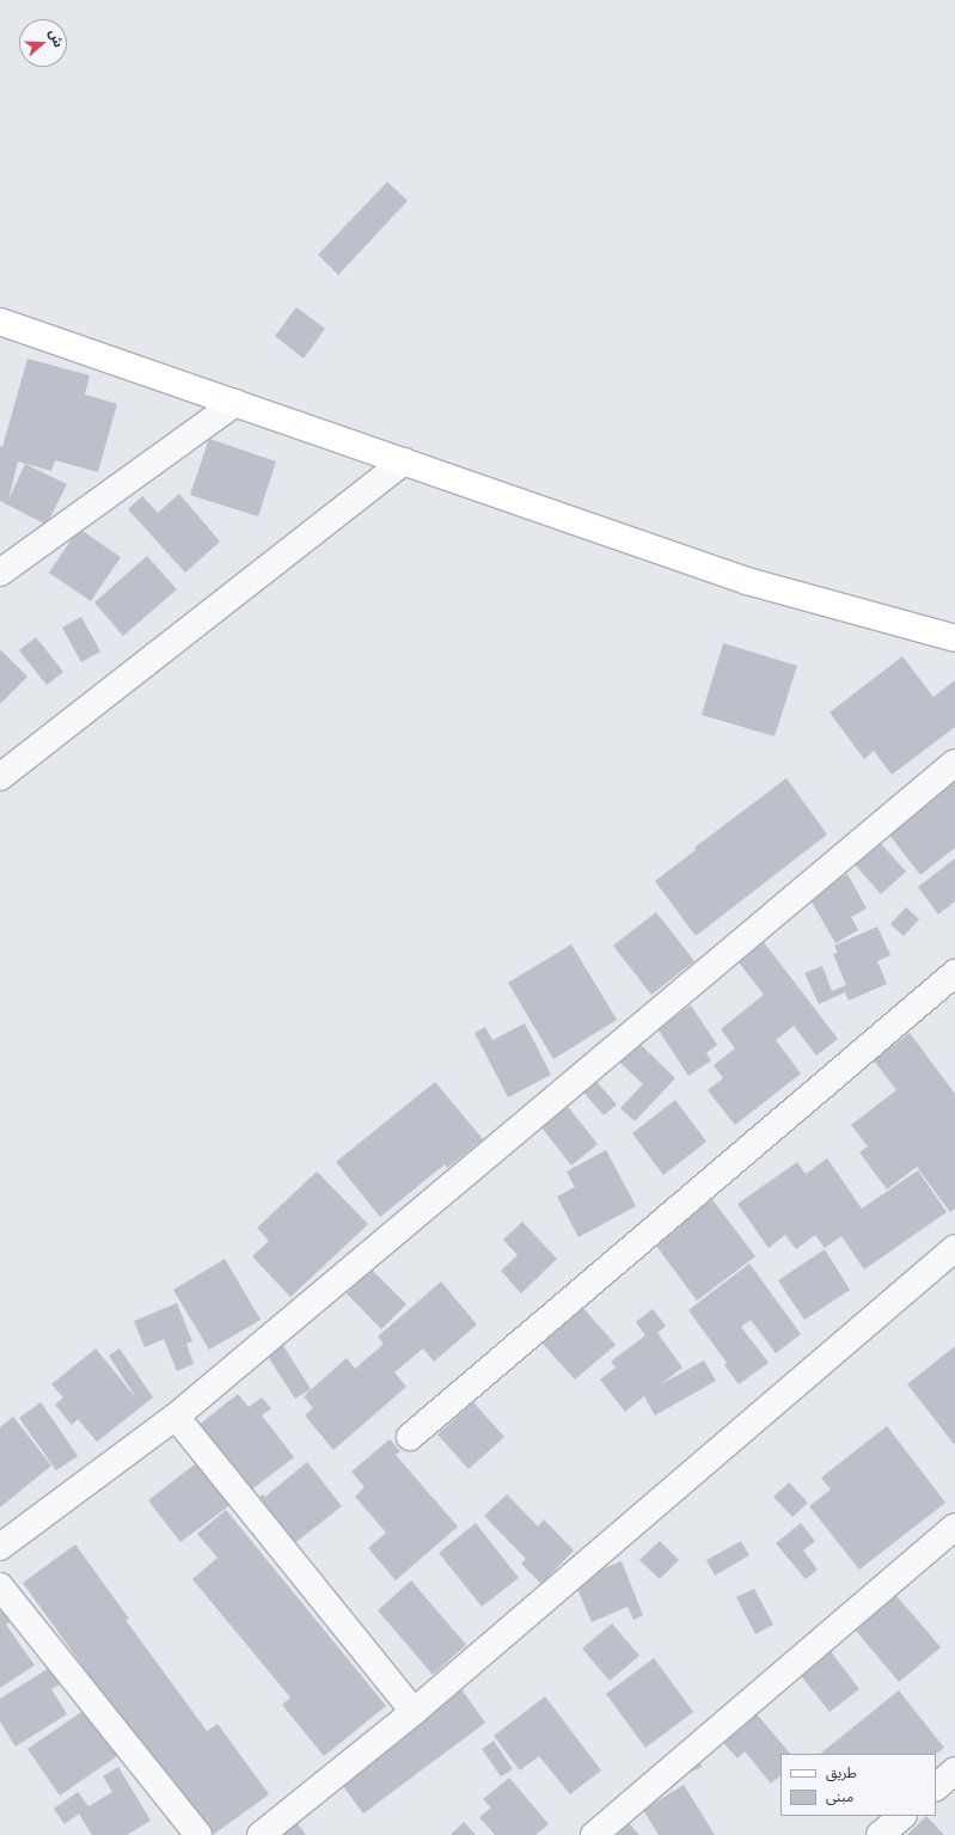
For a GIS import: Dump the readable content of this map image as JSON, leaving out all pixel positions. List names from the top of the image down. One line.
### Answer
{"legend":["طريق","مبنى"],"north":"right"}
